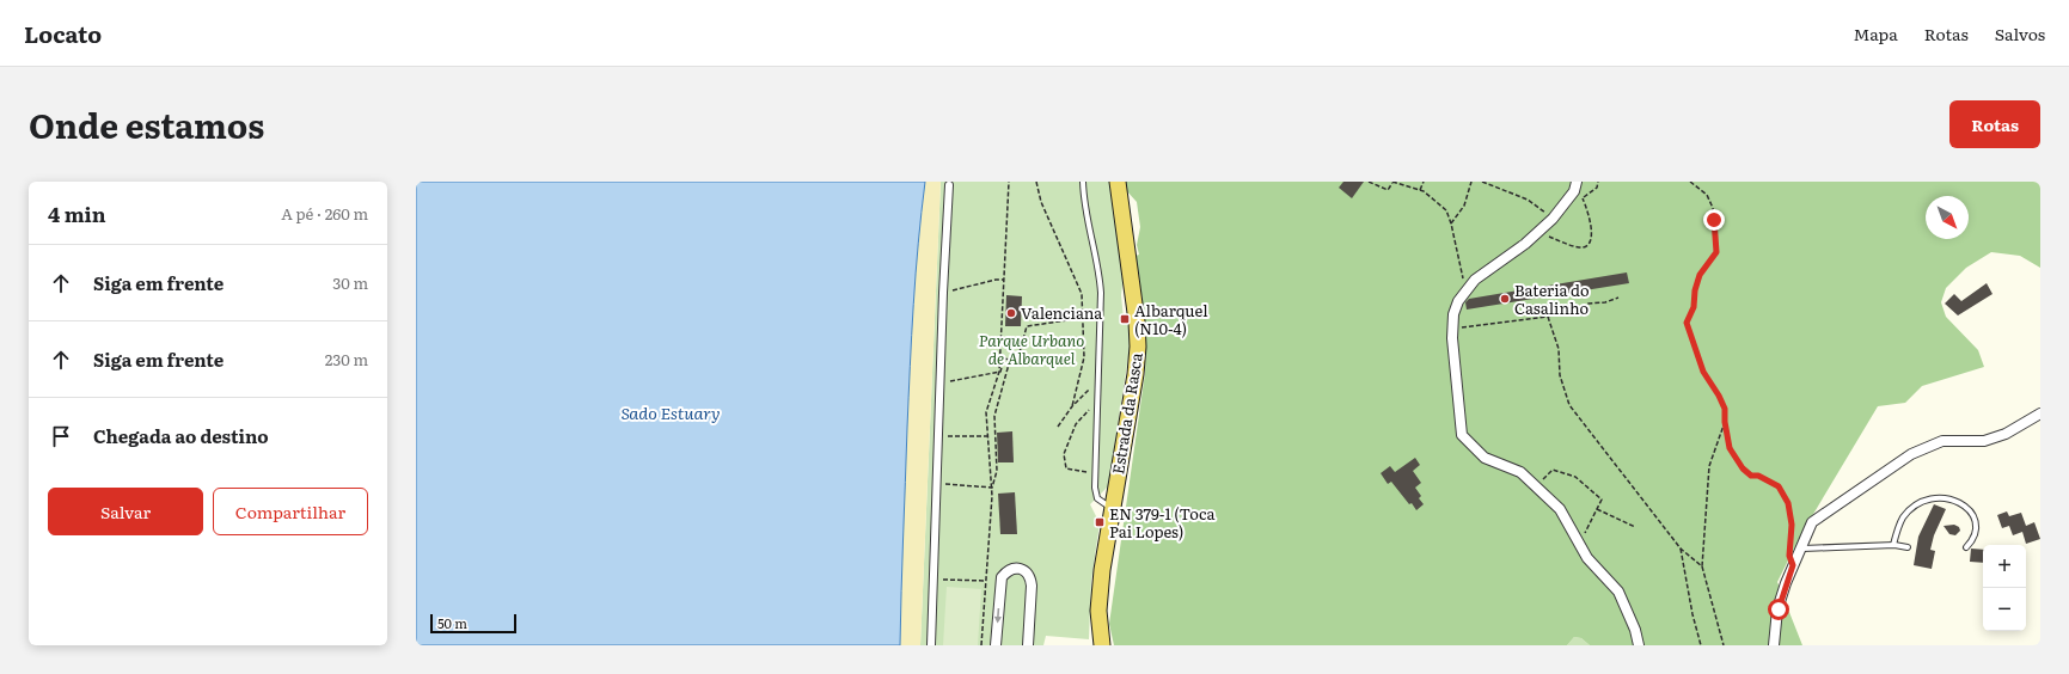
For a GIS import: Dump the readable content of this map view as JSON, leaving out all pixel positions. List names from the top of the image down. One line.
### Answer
{"streets":{"main road":["Estrada da Rasca"]},"water":["Sado Estuary"],"parks":["Parque Urbano de Albarquel"],"places":{"other":["Bateria do Casalinho","Valenciana"],"transit":["Albarquel (N10-4)","EN 379-1 (Toca Pai Lopes)"]},"scale_bar":"50 m","north":"bottom right","page":{"header":"Locato","nav":["Mapa","Rotas","Salvos"],"title":"Onde estamos","buttons":["Rotas",["Salvar","Compartilhar"]],"heading":["4 min","A pé · 260 m"],"list":[["Siga em frente","30 m"],["Siga em frente","230 m"],"Chegada ao destino"],"map_buttons":["+","−"],"scale":"50 m"}}
